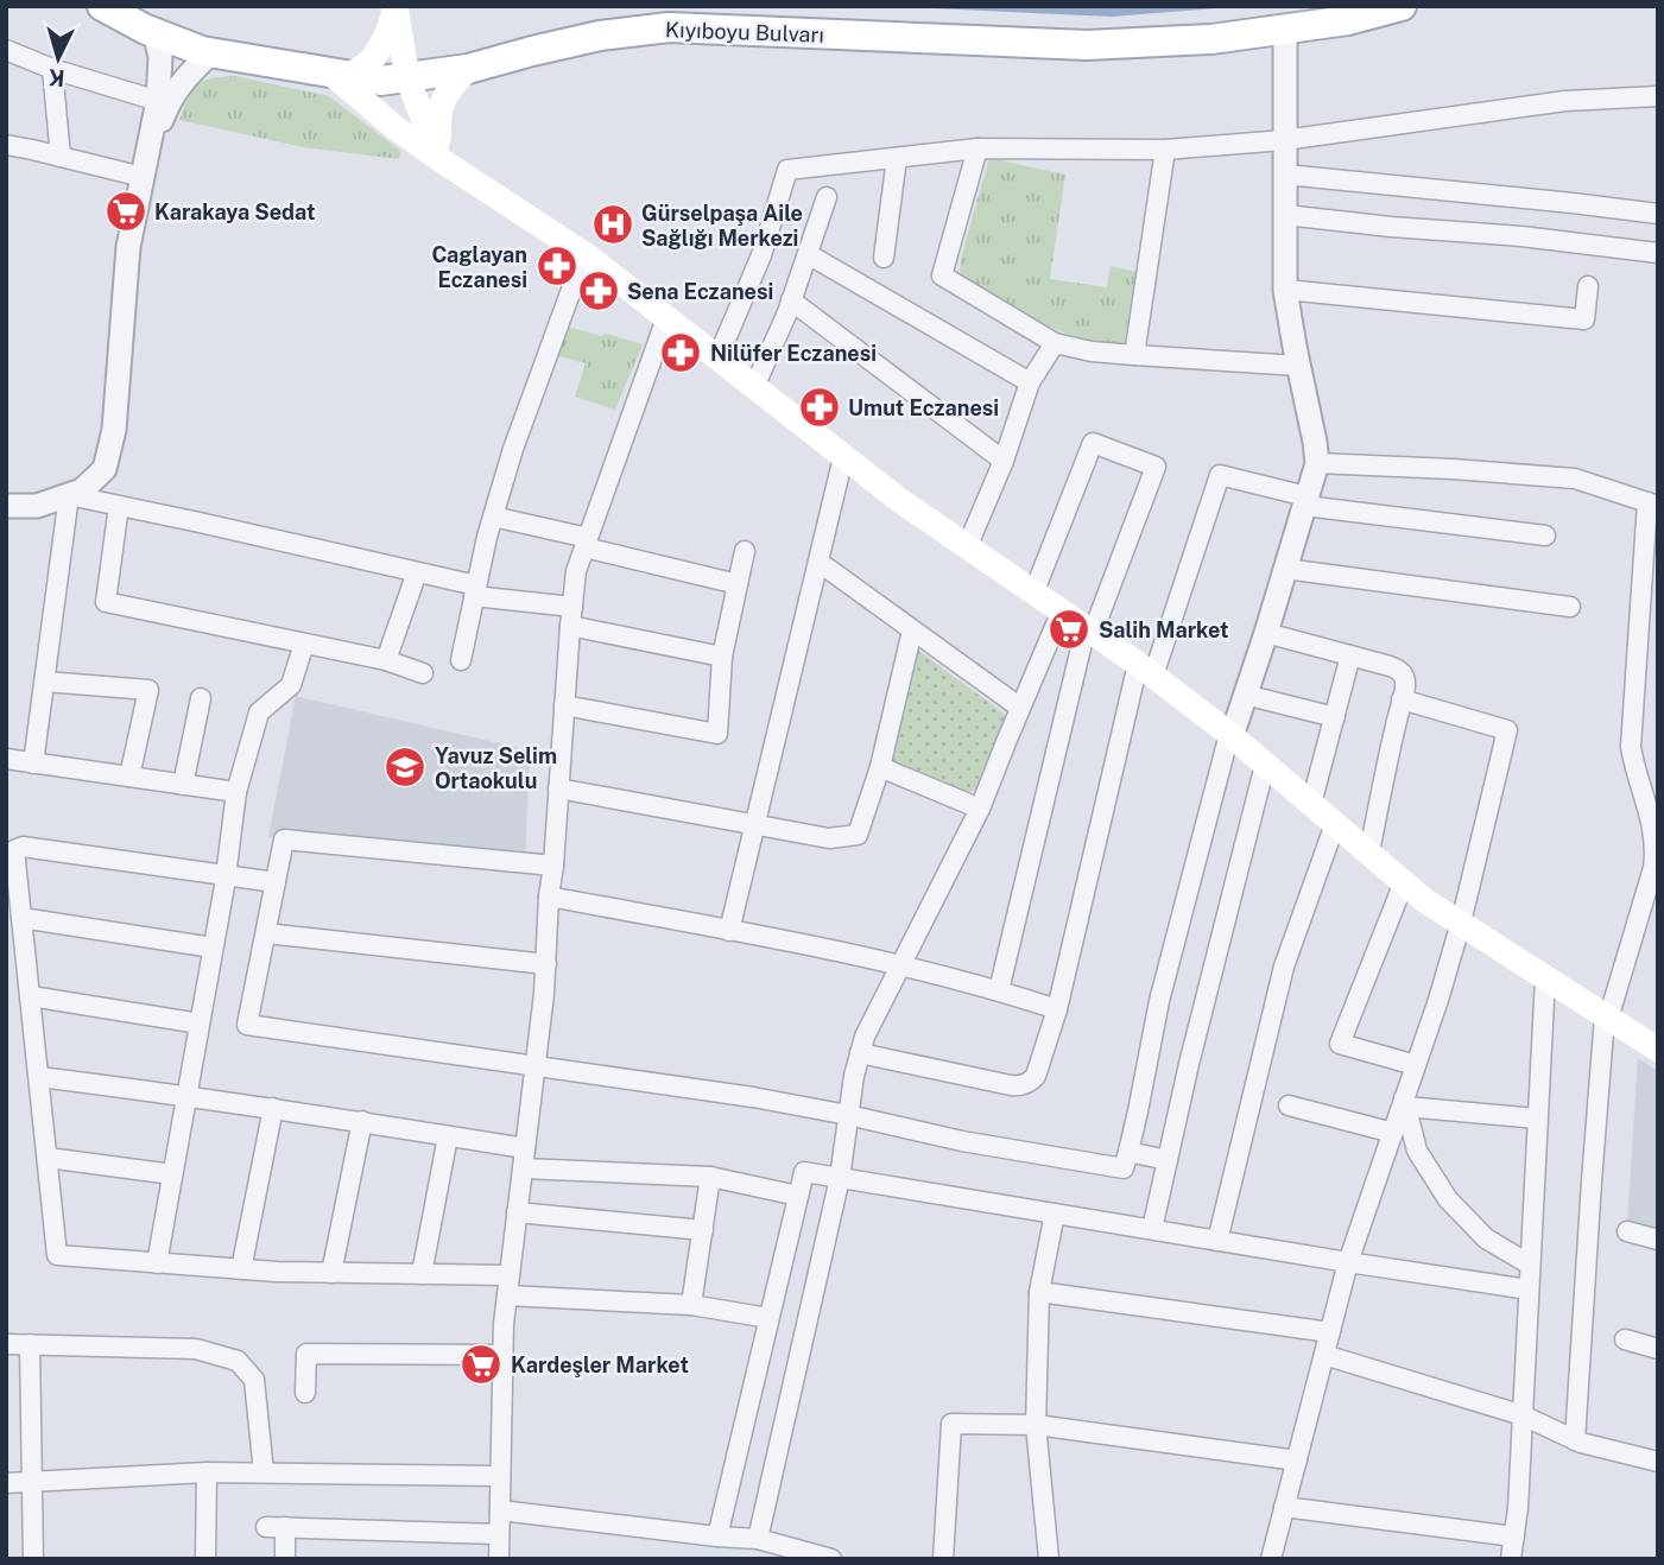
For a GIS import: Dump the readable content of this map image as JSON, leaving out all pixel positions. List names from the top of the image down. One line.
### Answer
{"streets":{"main road":["Kıyıboyu Bulvarı"]},"places":{"supermarket":["Karakaya Sedat","Salih Market","Kardeşler Market"],"hospital":["Gürselpaşa Aile Sağlığı Merkezi"],"pharmacy":["Caglayan Eczanesi","Sena Eczanesi","Nilüfer Eczanesi","Umut Eczanesi"],"school or university":["Yavuz Selim Ortaokulu"]},"north":"bottom"}
